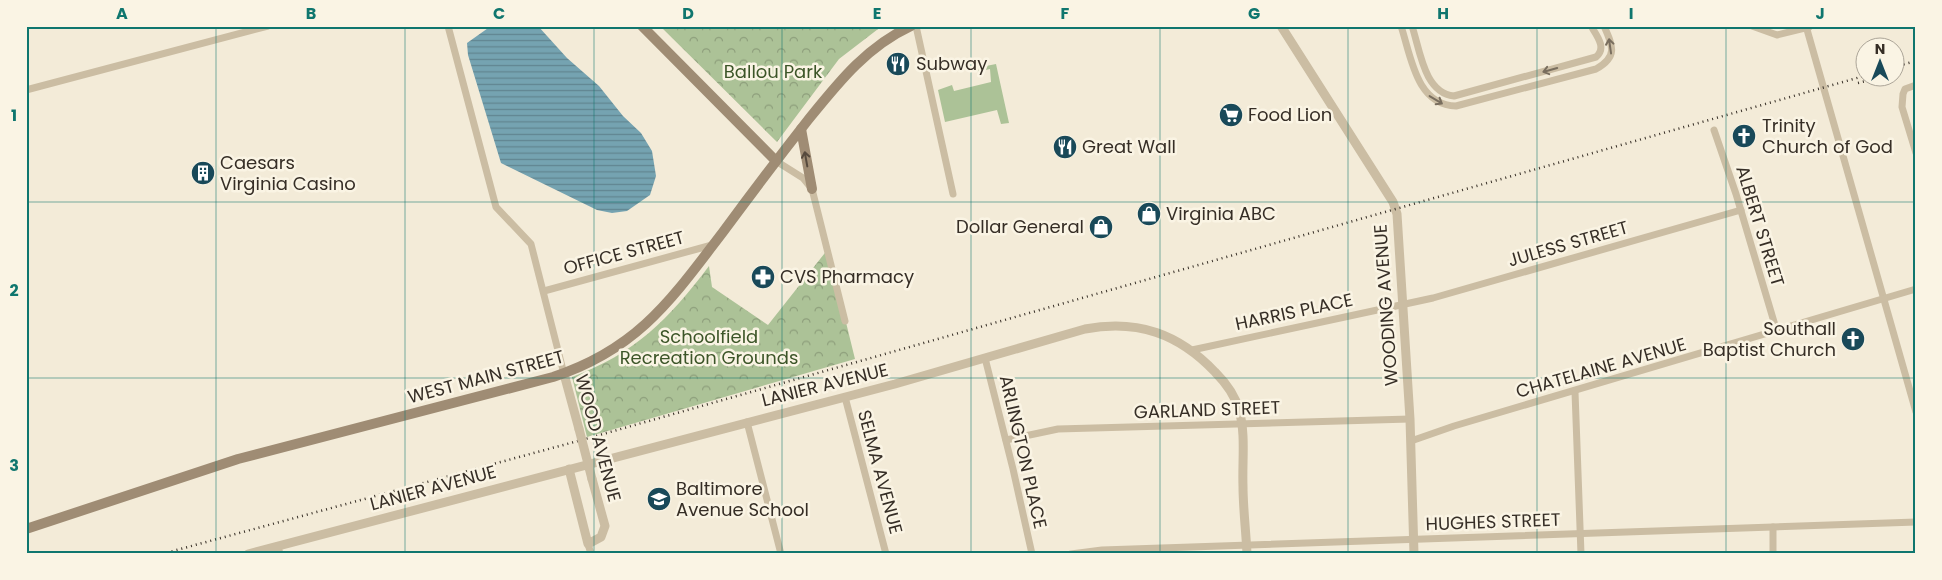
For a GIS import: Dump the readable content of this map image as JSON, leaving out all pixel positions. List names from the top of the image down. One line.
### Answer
{"streets":{"main road":["WEST MAIN STREET"],"street":["ALBERT STREET","JULESS STREET","OFFICE STREET","WOODING AVENUE","HARRIS PLACE","CHATELAINE AVENUE","LANIER AVENUE","GARLAND STREET","WOOD AVENUE","ARLINGTON PLACE","SELMA AVENUE","HUGHES STREET"]},"crossings":[["ALBERT STREET","JULESS STREET"],["ALBERT STREET","CHATELAINE AVENUE"],["JULESS STREET","WOODING AVENUE"],["JULESS STREET","HARRIS PLACE"],["OFFICE STREET","WEST MAIN STREET"],["OFFICE STREET","WOOD AVENUE"],["WOODING AVENUE","HARRIS PLACE"],["WOODING AVENUE","CHATELAINE AVENUE"],["WOODING AVENUE","GARLAND STREET"],["WOODING AVENUE","HUGHES STREET"],["HARRIS PLACE","LANIER AVENUE"],["WEST MAIN STREET","WOOD AVENUE"],["LANIER AVENUE","GARLAND STREET"],["LANIER AVENUE","ARLINGTON PLACE"],["LANIER AVENUE","SELMA AVENUE"],["LANIER AVENUE","HUGHES STREET"],["GARLAND STREET","ARLINGTON PLACE"]],"parks":["Ballou Park","Schoolfield Recreation Grounds"],"places":{"restaurant":["Subway","Great Wall"],"supermarket":["Food Lion"],"church":["Trinity Church of God","Southall Baptist Church"],"building":["Caesars Virginia Casino"],"shop":["Virginia ABC","Dollar General"],"pharmacy":["CVS Pharmacy"],"school or university":["Baltimore Avenue School"]},"north":"top","grid":{"columns":["A","B","C","D","E","F","G","H","I","J"],"rows":["1","2","3"]}}
